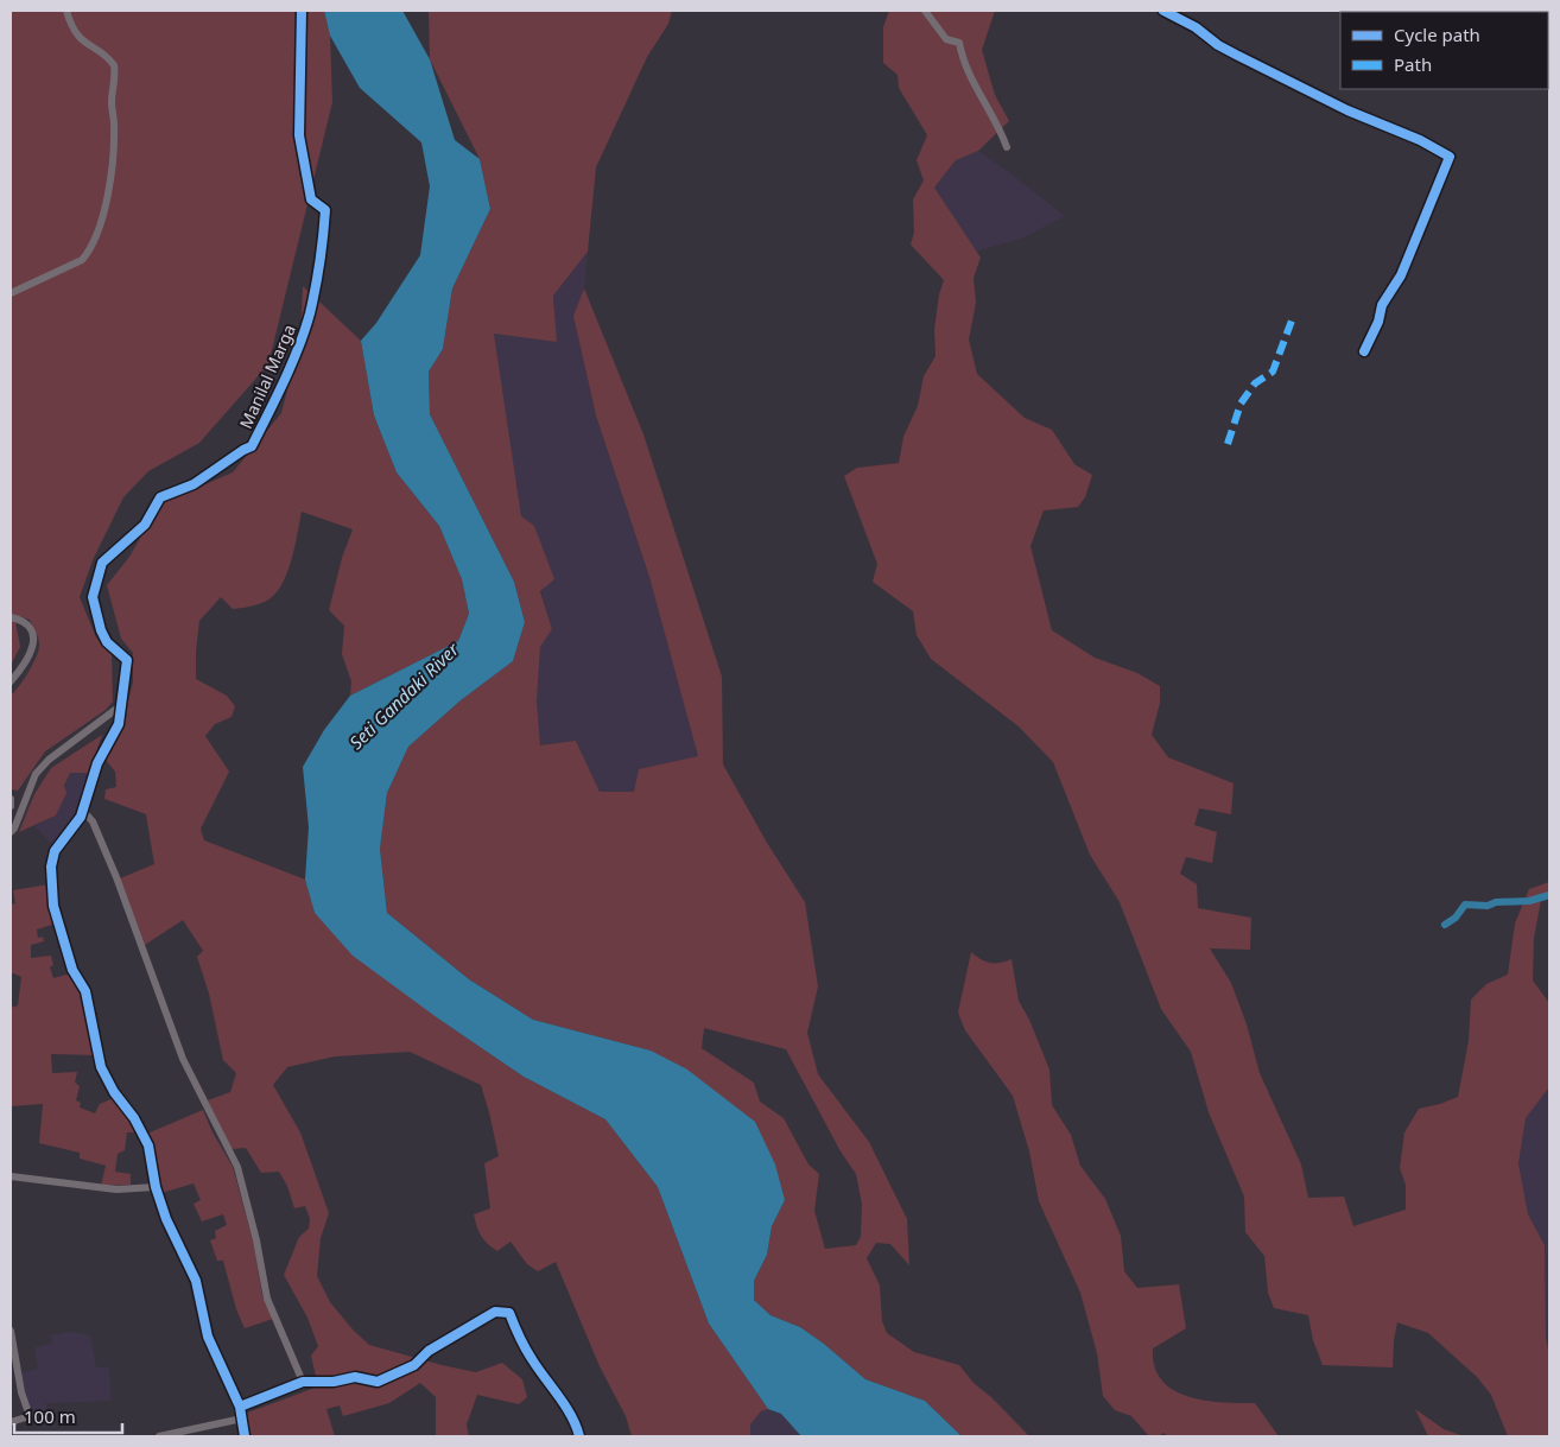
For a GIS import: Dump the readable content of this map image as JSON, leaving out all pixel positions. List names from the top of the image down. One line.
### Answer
{"streets":{"street":["Manilal Marga"]},"water":["Seti Gandaki River"],"legend":["Cycle path","Path"],"scale_bar":"100 m"}
